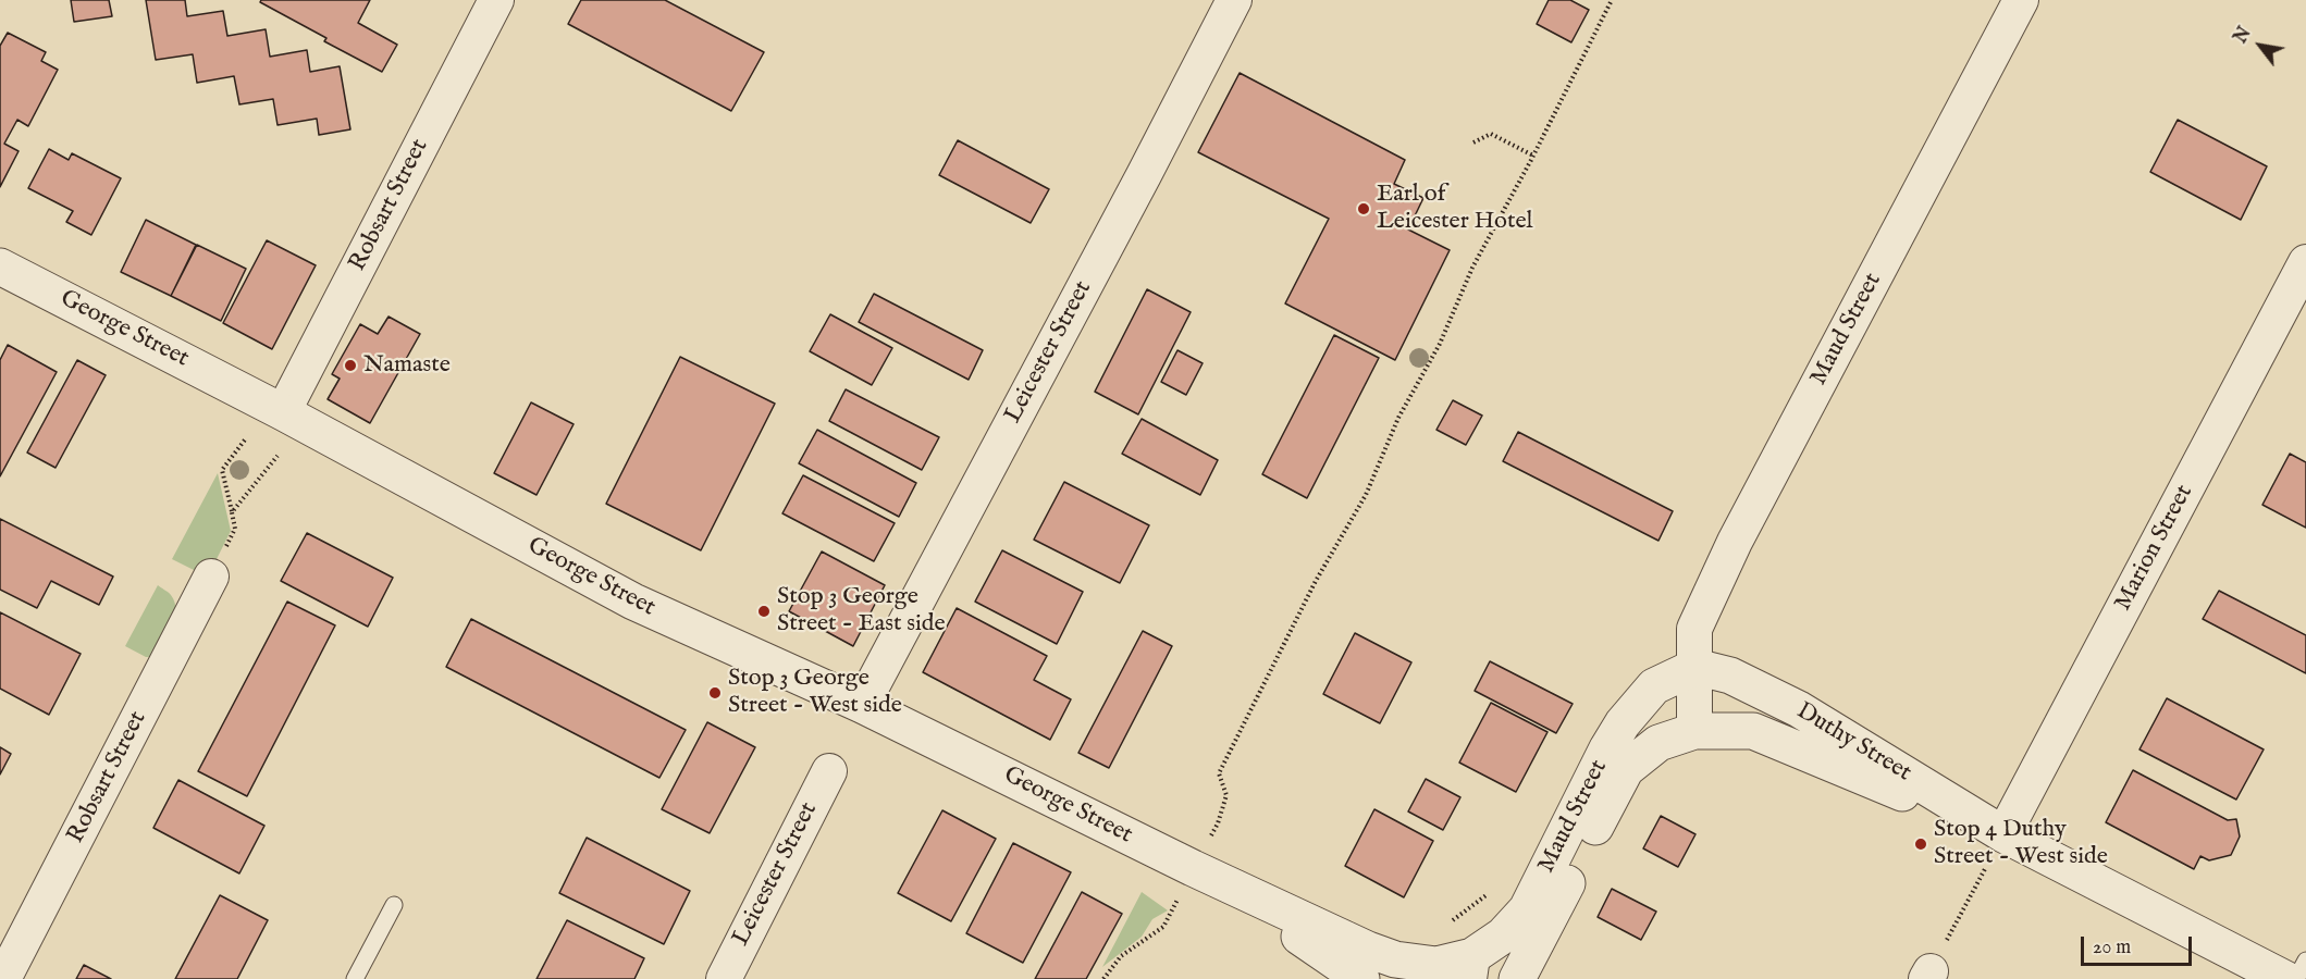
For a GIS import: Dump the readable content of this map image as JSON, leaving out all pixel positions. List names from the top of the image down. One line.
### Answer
{"streets":{"street":["Robsart Street","George Street","Maud Street","Leicester Street","Marion Street","Duthy Street"]},"crossings":[["Robsart Street","George Street"],["George Street","Maud Street"],["George Street","Leicester Street"],["Maud Street","Duthy Street"],["Marion Street","Duthy Street"]],"places":["Earl of Leicester Hotel","Namaste","Stop 3 George Street - East side","Stop 3 George Street - West side","Stop 4 Duthy Street - West side"],"scale_bar":"20 m","north":"top left"}
